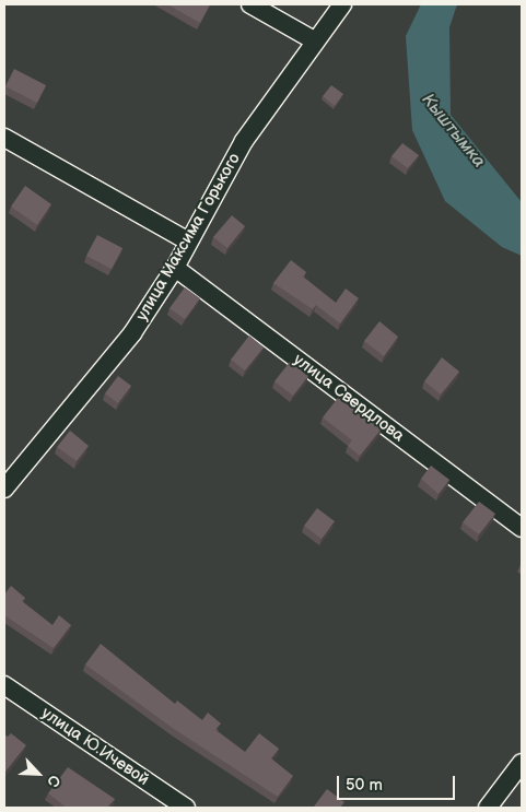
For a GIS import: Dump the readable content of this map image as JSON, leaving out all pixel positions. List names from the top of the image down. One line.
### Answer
{"streets":{"street":["улица Максима Горького","улица Свердлова","улица Ю.Ичевой"]},"crossings":[["улица Максима Горького","улица Свердлова"]],"water":["Кыштымка"],"scale_bar":"50 m","north":"bottom right"}
